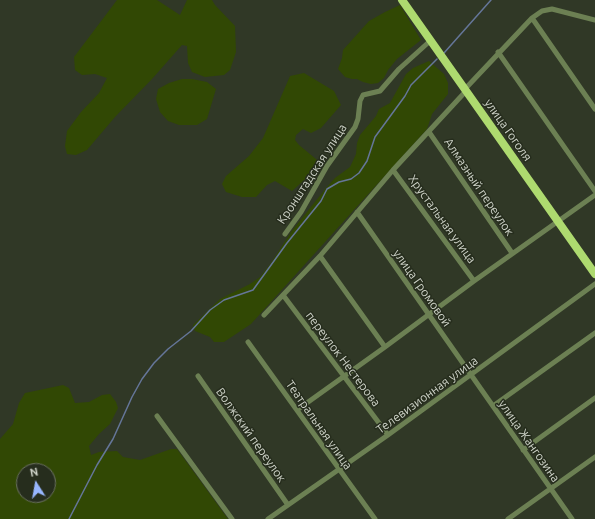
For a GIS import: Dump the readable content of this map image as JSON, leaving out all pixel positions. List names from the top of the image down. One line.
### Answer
{"streets":{"highway":["улица Гоголя"],"street":["Кронштадская улица","Алмазный переулок","Хрустальная улица","улица Громовой","переулок Нестерова","Телевизионная улица","Театральная улица","Волжский переулок","улица Жангозина"]},"crossings":[["улица Гоголя","Кронштадская улица"],["улица Громовой","Телевизионная улица"],["улица Громовой","улица Жангозина"],["переулок Нестерова","Телевизионная улица"],["Телевизионная улица","Театральная улица"],["Телевизионная улица","Волжский переулок"],["Телевизионная улица","улица Жангозина"]],"north":"top"}
